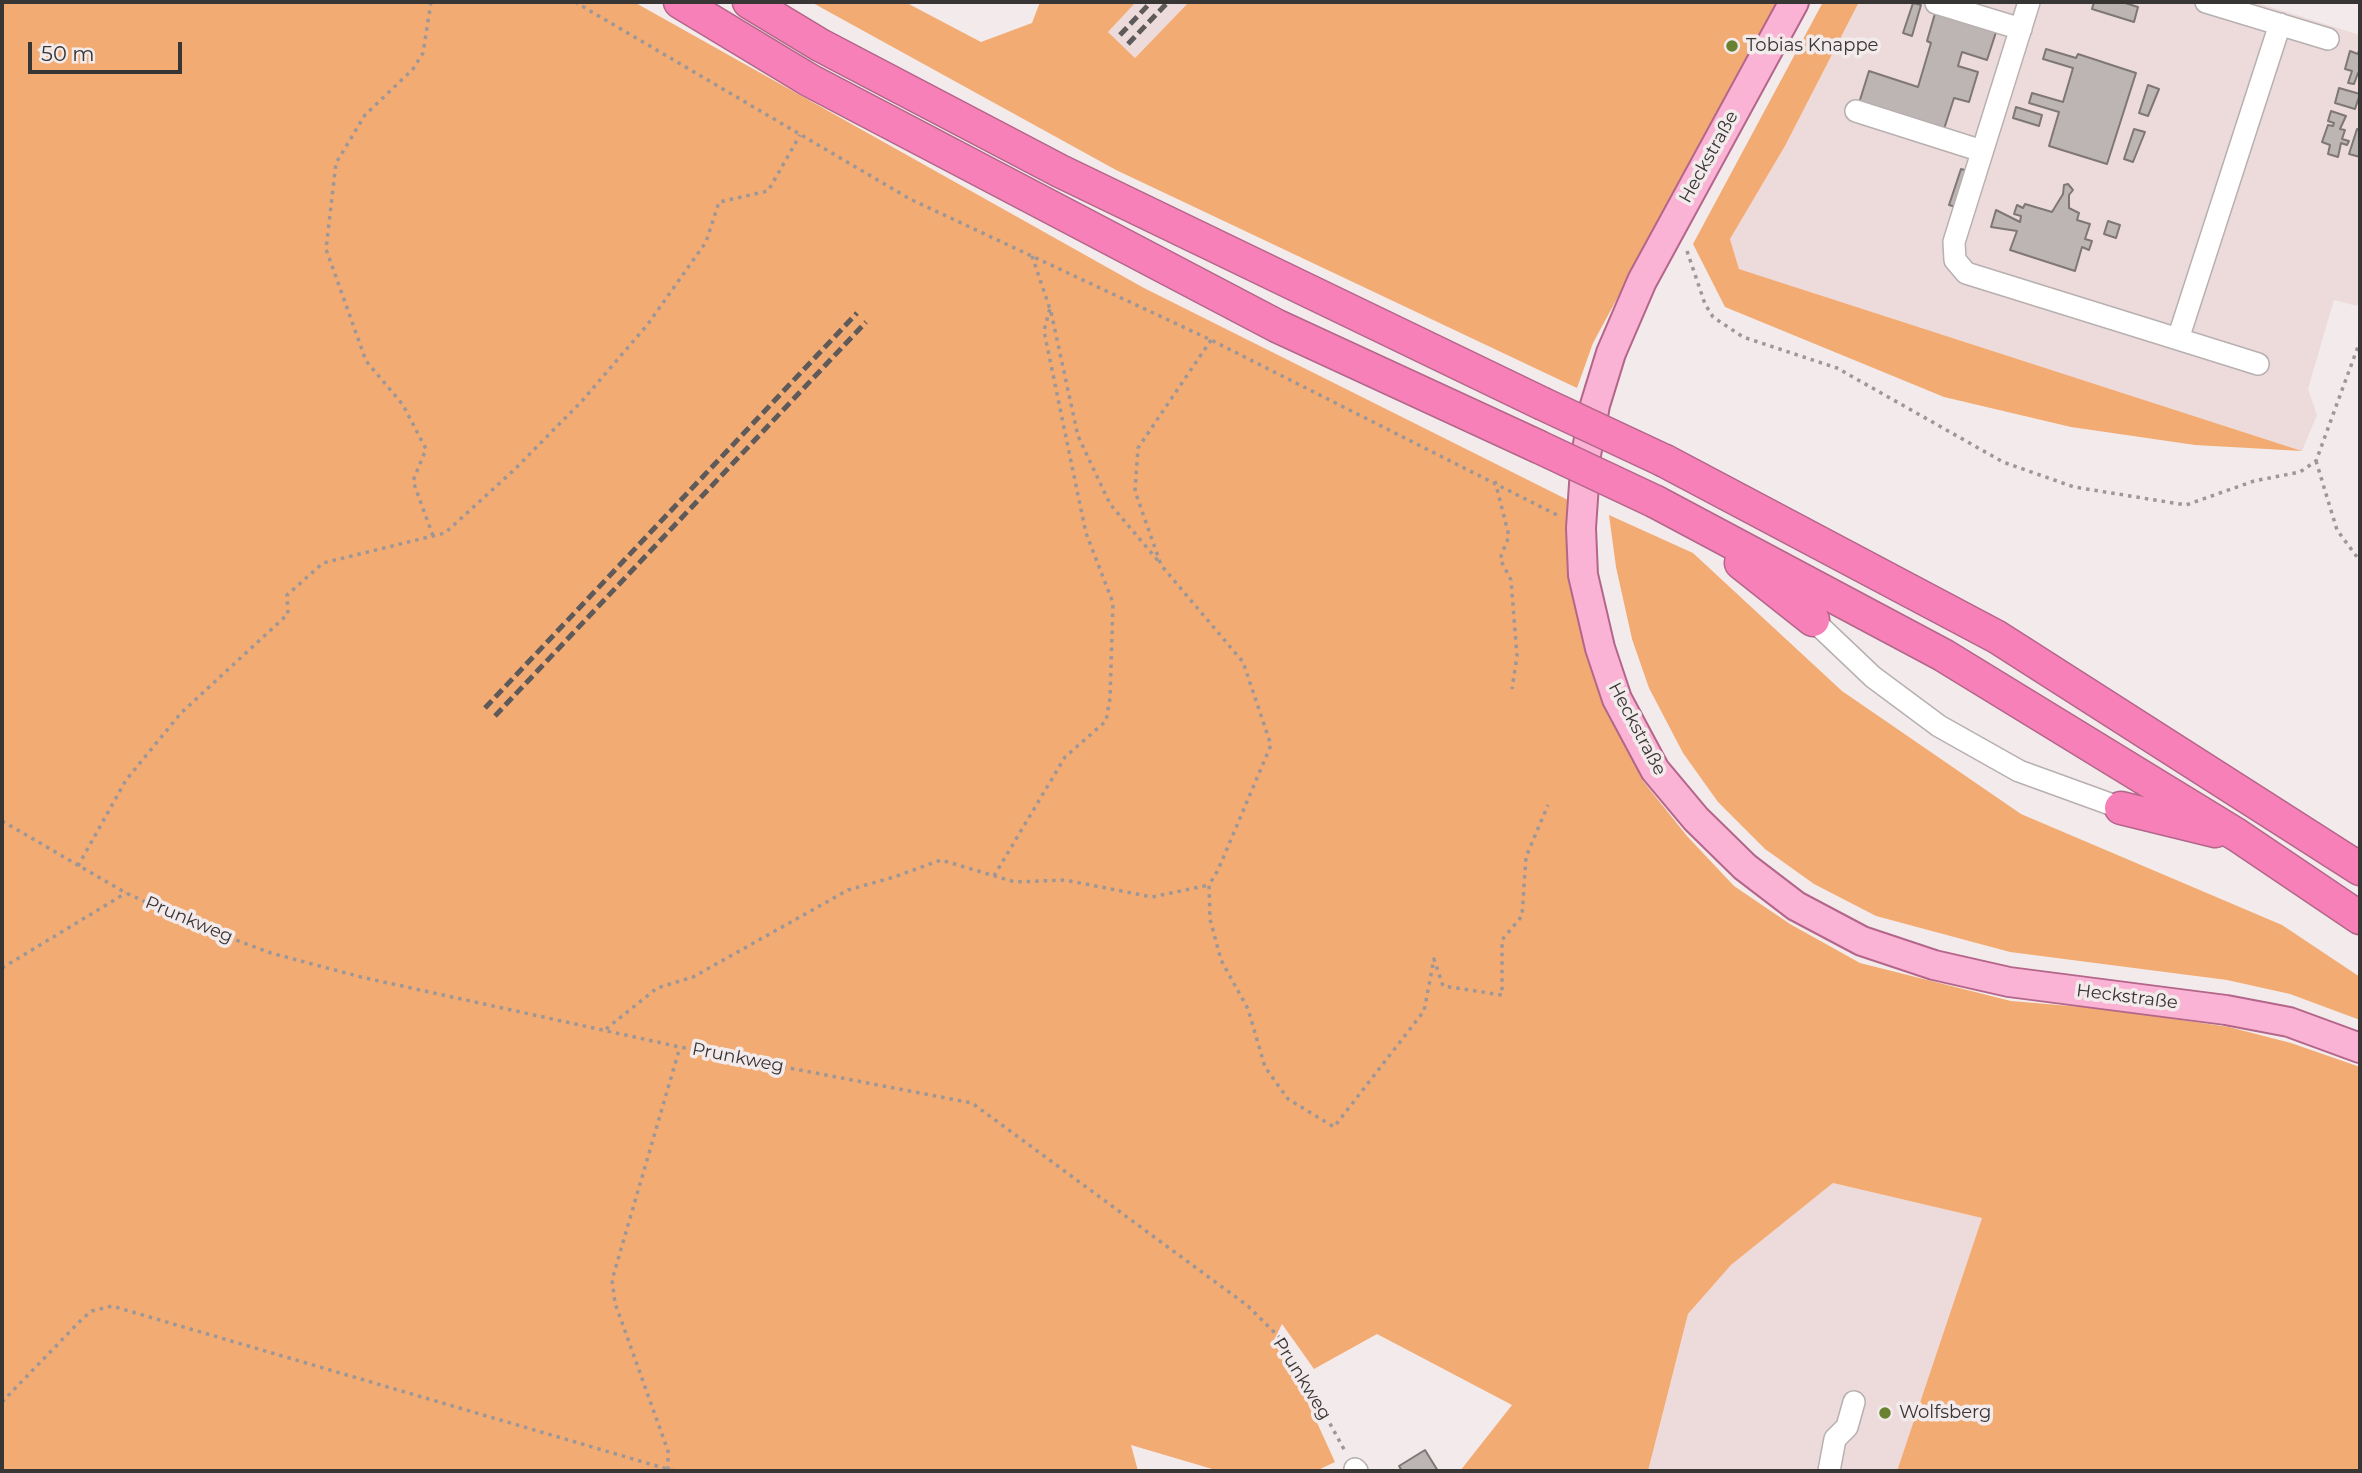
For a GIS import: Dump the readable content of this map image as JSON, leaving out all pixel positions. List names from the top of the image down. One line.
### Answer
{"streets":{"main road":["Heckstraße"],"path":["Prunkweg"]},"places":["Tobias Knappe","Wolfsberg"],"scale_bar":"50 m"}
